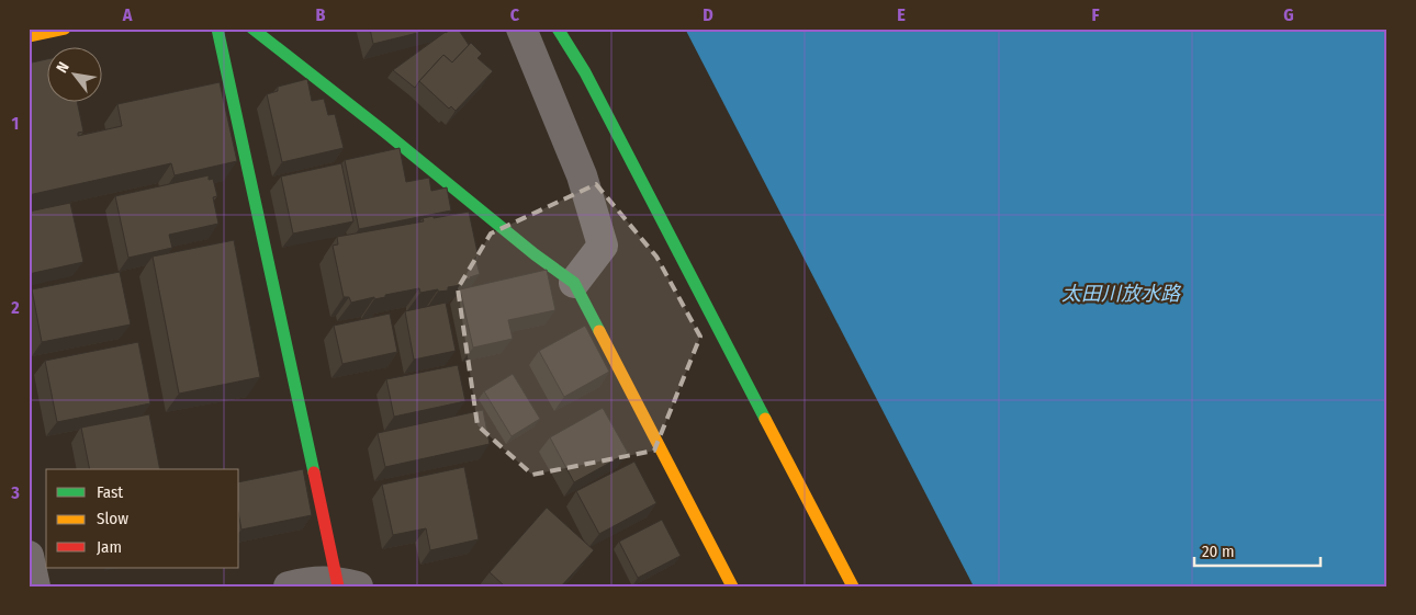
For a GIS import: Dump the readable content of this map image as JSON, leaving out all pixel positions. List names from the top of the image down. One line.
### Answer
{"water":["太田川放水路"],"legend":["Fast","Slow","Jam"],"scale_bar":"20 m","north":"top left","grid":{"columns":["A","B","C","D","E","F","G"],"rows":["1","2","3"]}}
